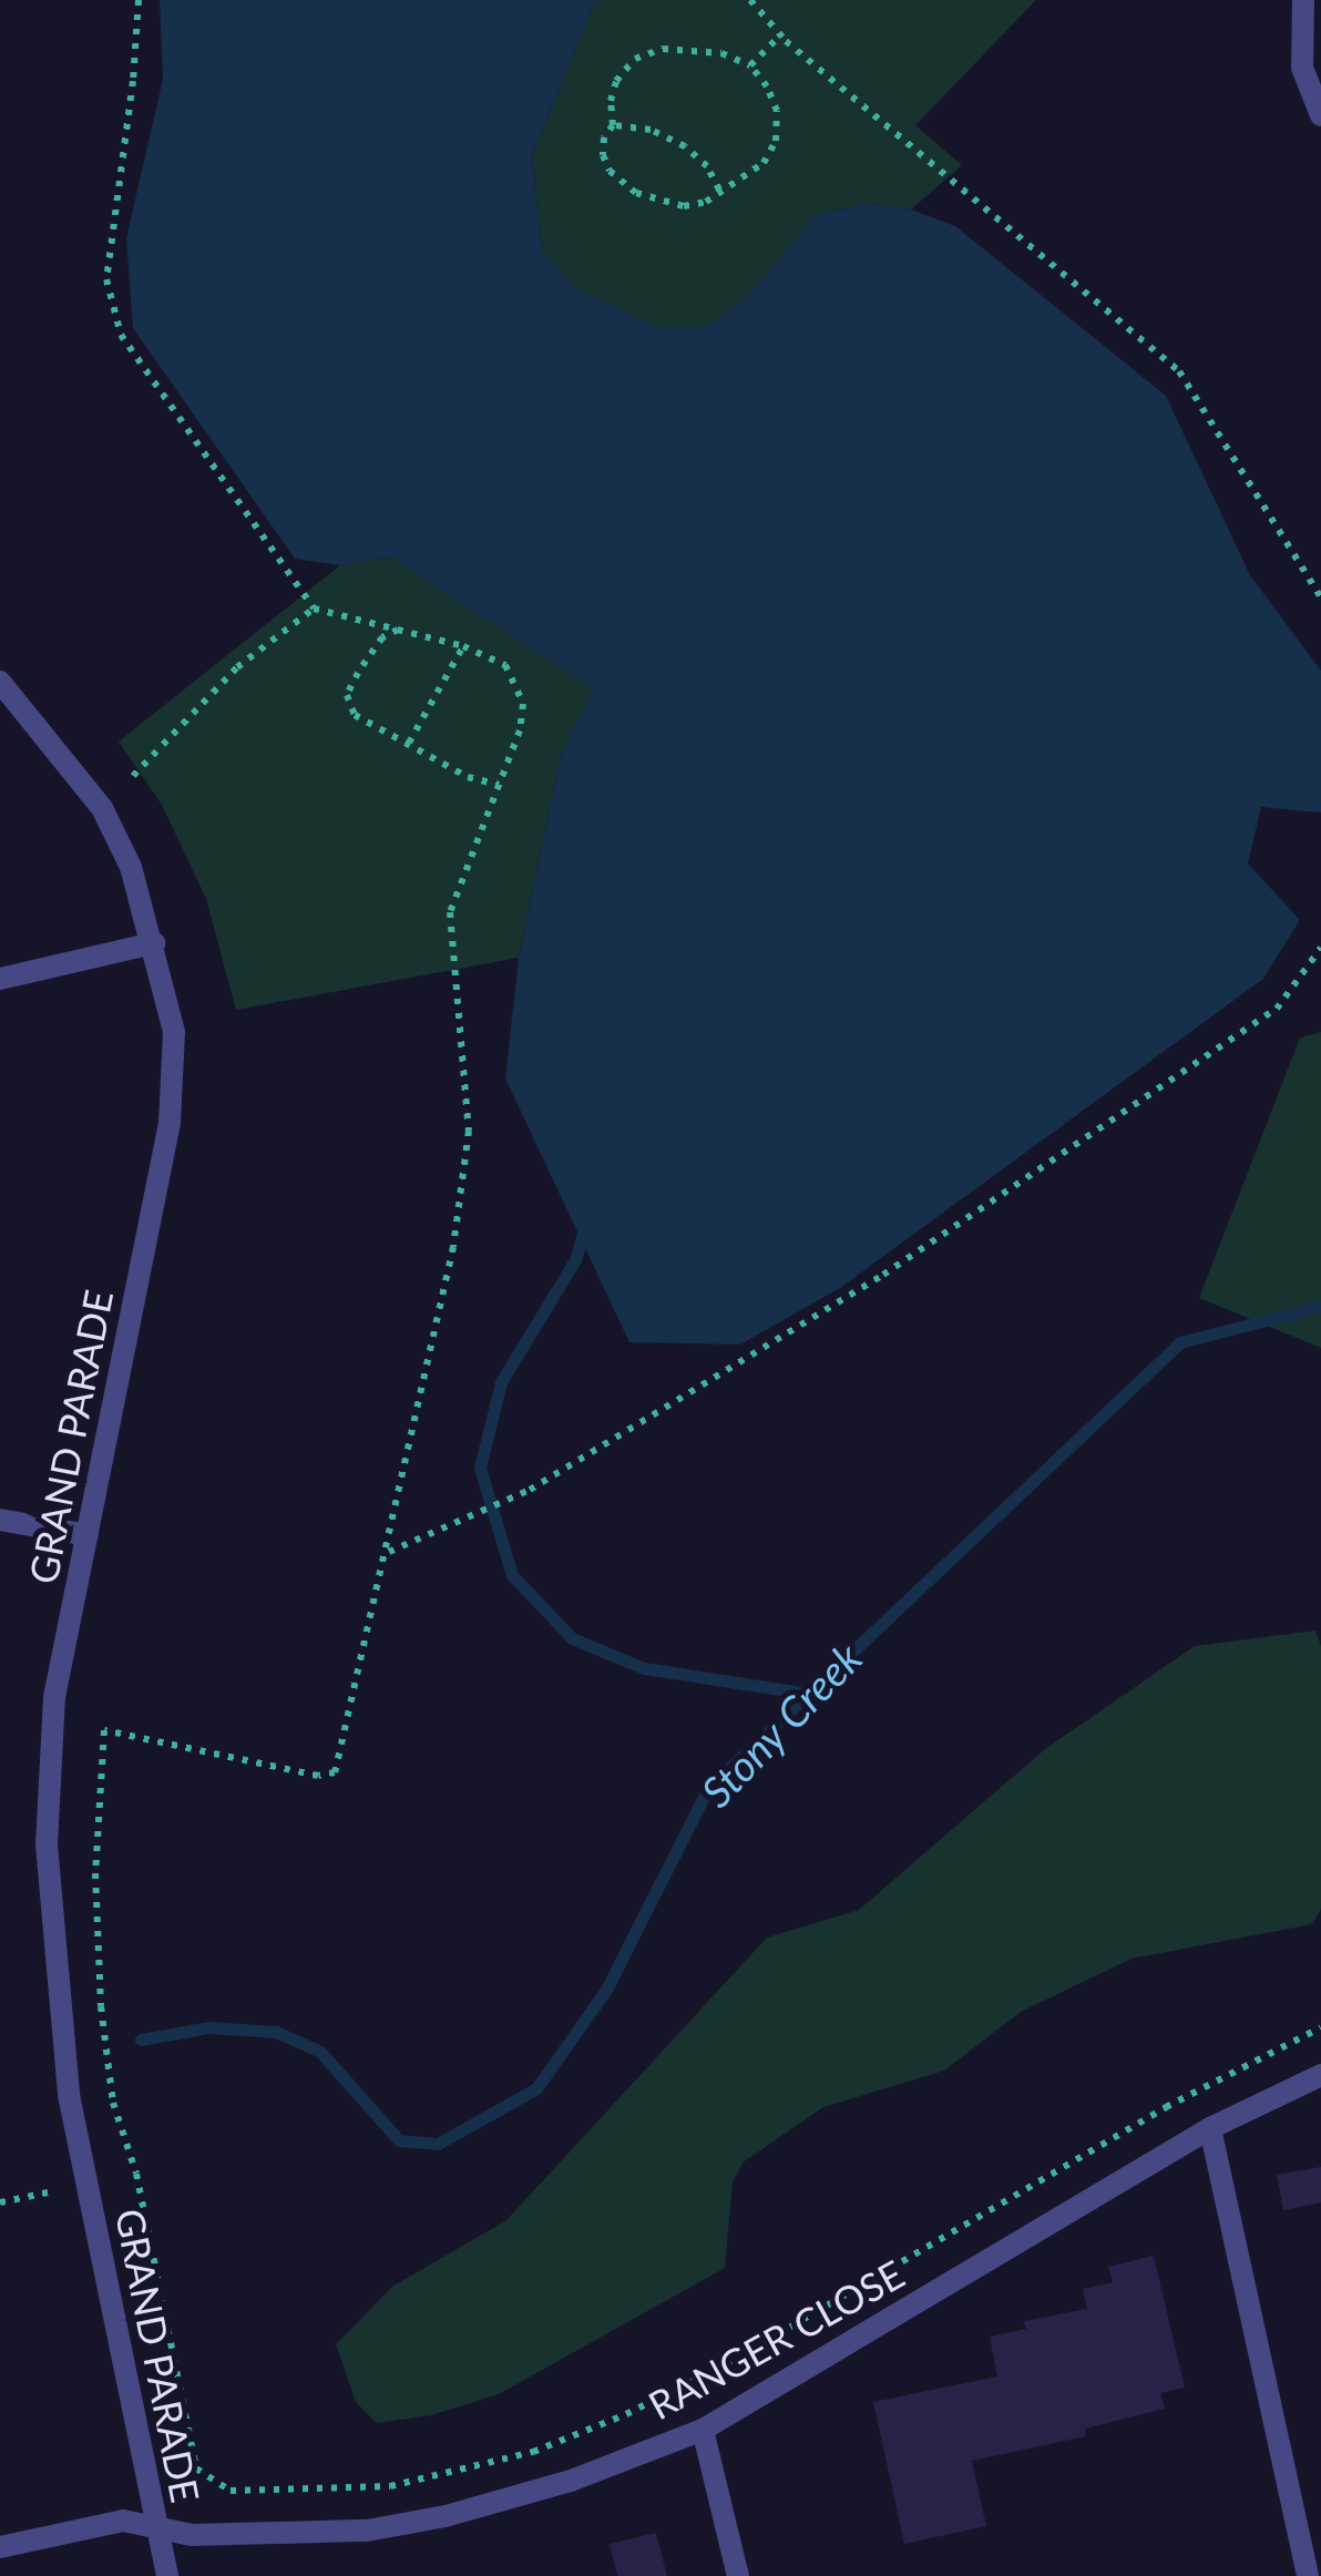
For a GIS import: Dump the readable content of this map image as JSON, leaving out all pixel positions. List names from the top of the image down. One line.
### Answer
{"streets":{"street":["GRAND PARADE","RANGER CLOSE"]},"crossings":[["GRAND PARADE","RANGER CLOSE"]],"water":["Stony Creek"]}
